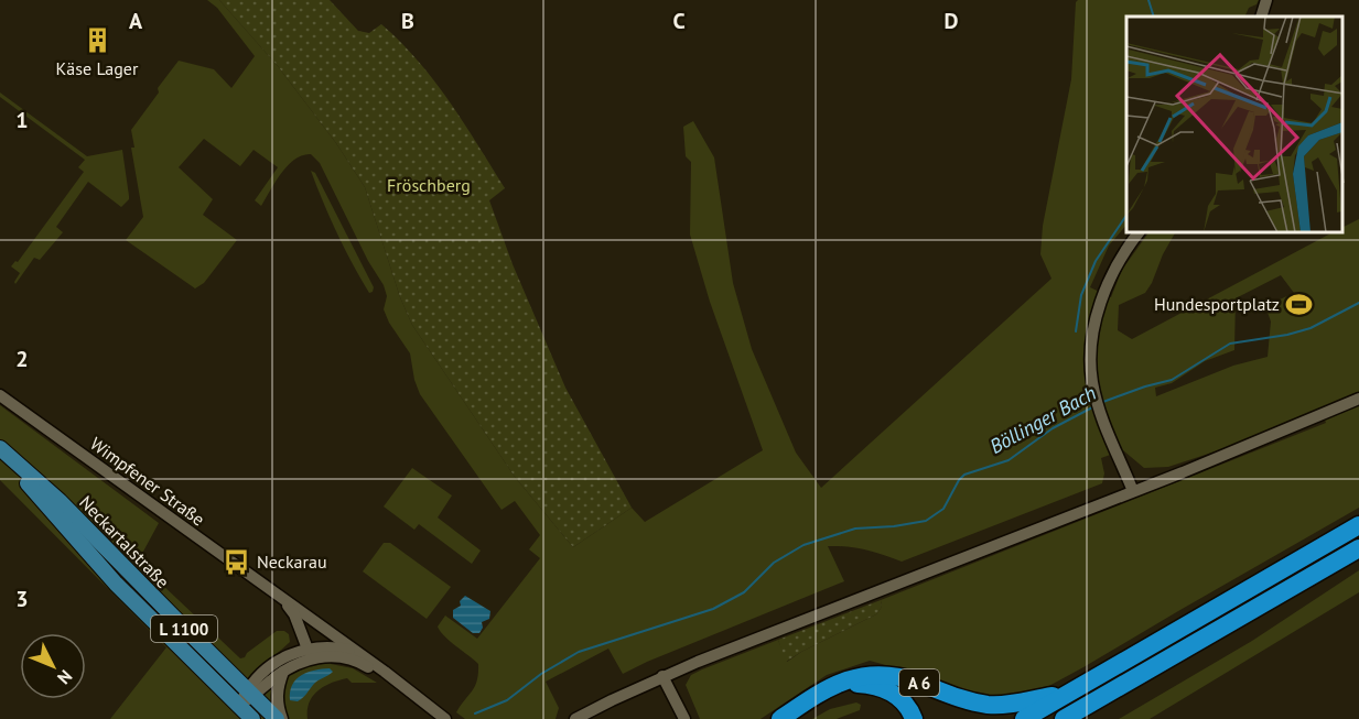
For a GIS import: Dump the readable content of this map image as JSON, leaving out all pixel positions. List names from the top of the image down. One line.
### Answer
{"streets":{"highway":["A 6"],"main road":["Neckartalstraße","L 1100"],"street":["Wimpfener Straße"]},"water":["Böllinger Bach"],"parks":["Fröschberg"],"places":{"building":["Käse Lager"],"sports":["Hundesportplatz"],"bus stop":["Neckarau"]},"north":"bottom right","grid":{"columns":["A","B","C","D"],"rows":["1","2","3"]}}
